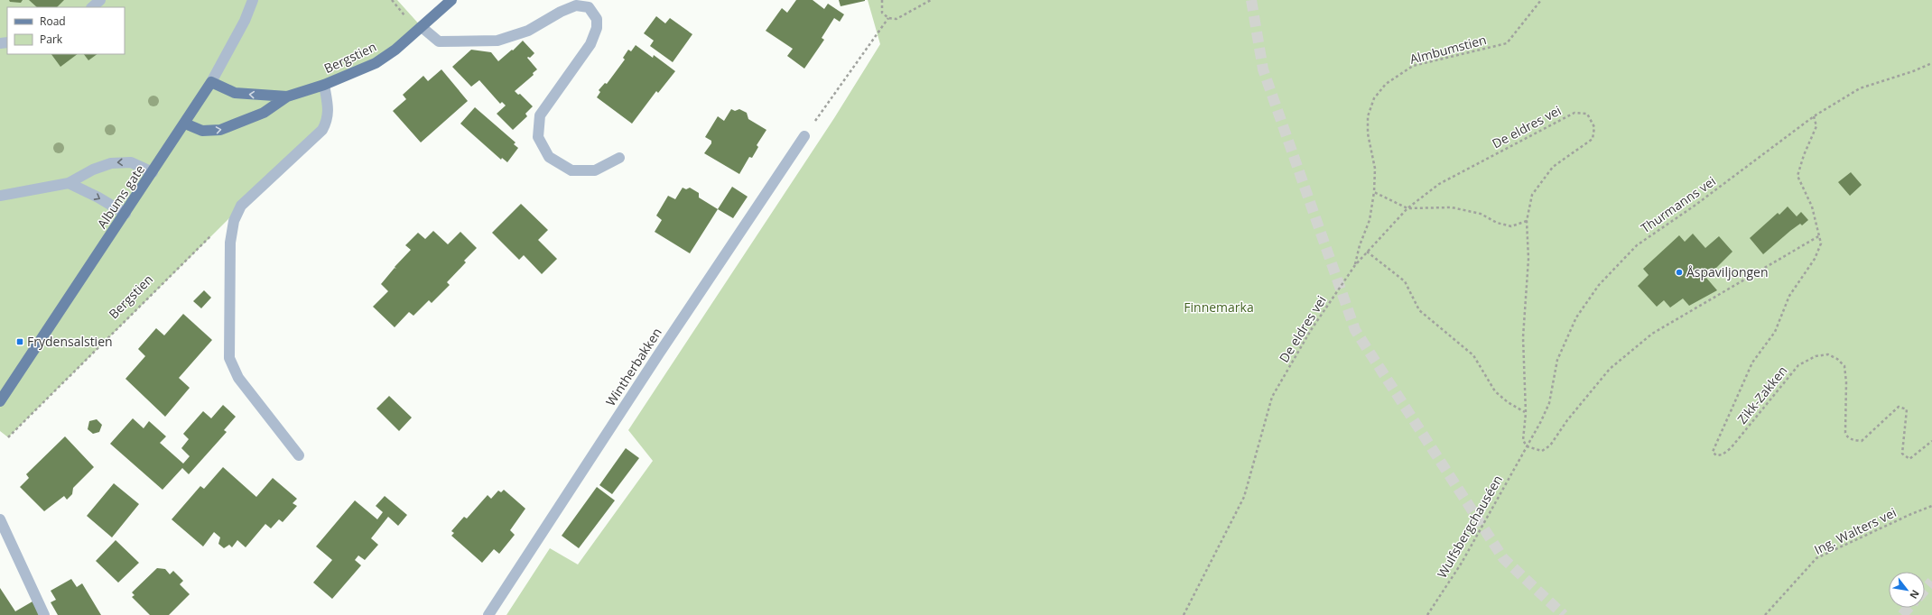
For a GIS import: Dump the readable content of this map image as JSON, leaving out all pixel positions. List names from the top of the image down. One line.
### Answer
{"streets":{"main road":["Bergstien","Albums gate"],"street":["Wintherbakken"],"path":["Almbumstien","De eldres vei","Thurmanns vei","Zikk-Zakken","Wulfsbergchauséen","Ing. Walters vei"]},"crossings":[["Almbumstien","De eldres vei"],["Bergstien","Albums gate"],["De eldres vei","Thurmanns vei"],["De eldres vei","Wulfsbergchauséen"],["Thurmanns vei","Wulfsbergchauséen"]],"parks":["Finnemarka"],"places":{"other":["Åspaviljongen"],"transit":["Frydensalstien"]},"legend":["Road","Park"],"north":"bottom right"}
